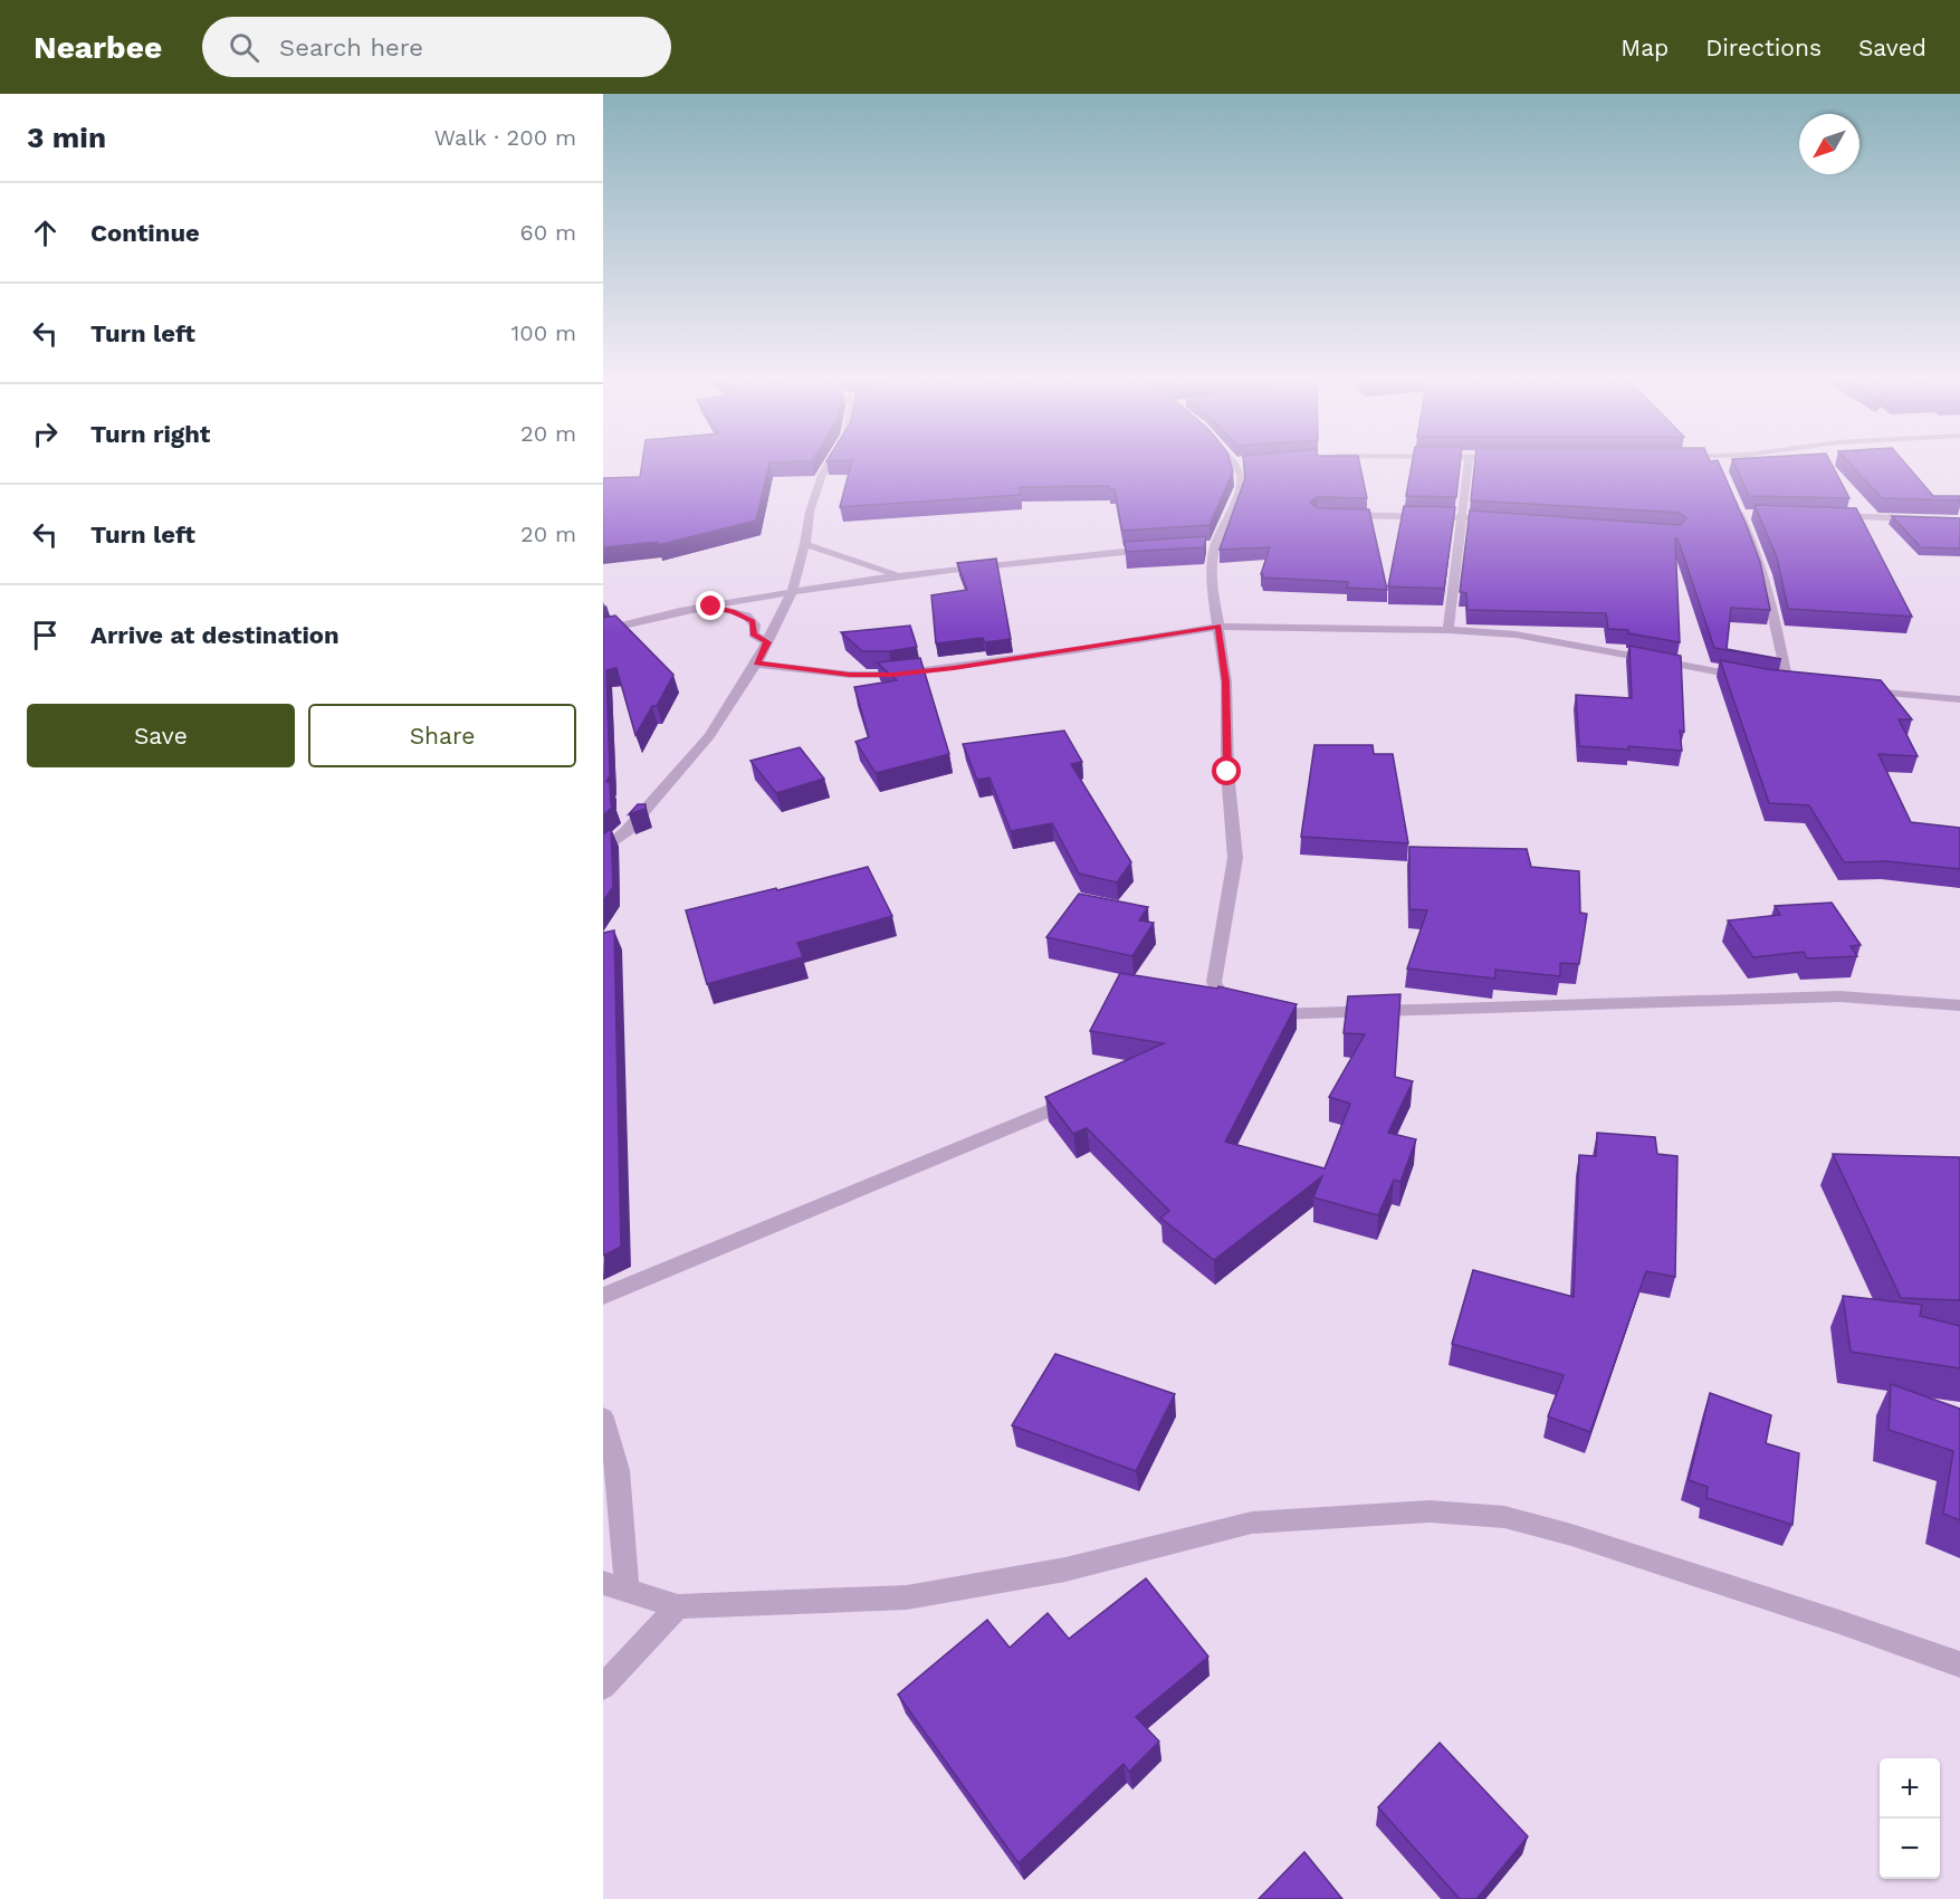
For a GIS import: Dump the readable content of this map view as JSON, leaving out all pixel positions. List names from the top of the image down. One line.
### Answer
{"north":"bottom left","page":{"header":"Nearbee","search":"Search here","nav":["Map","Directions","Saved"],"heading":["3 min","Walk · 200 m"],"list":[["Continue","60 m"],["Turn left","100 m"],["Turn right","20 m"],["Turn left","20 m"],"Arrive at destination"],"buttons":["Save","Share"],"map_buttons":["+","−"]}}
